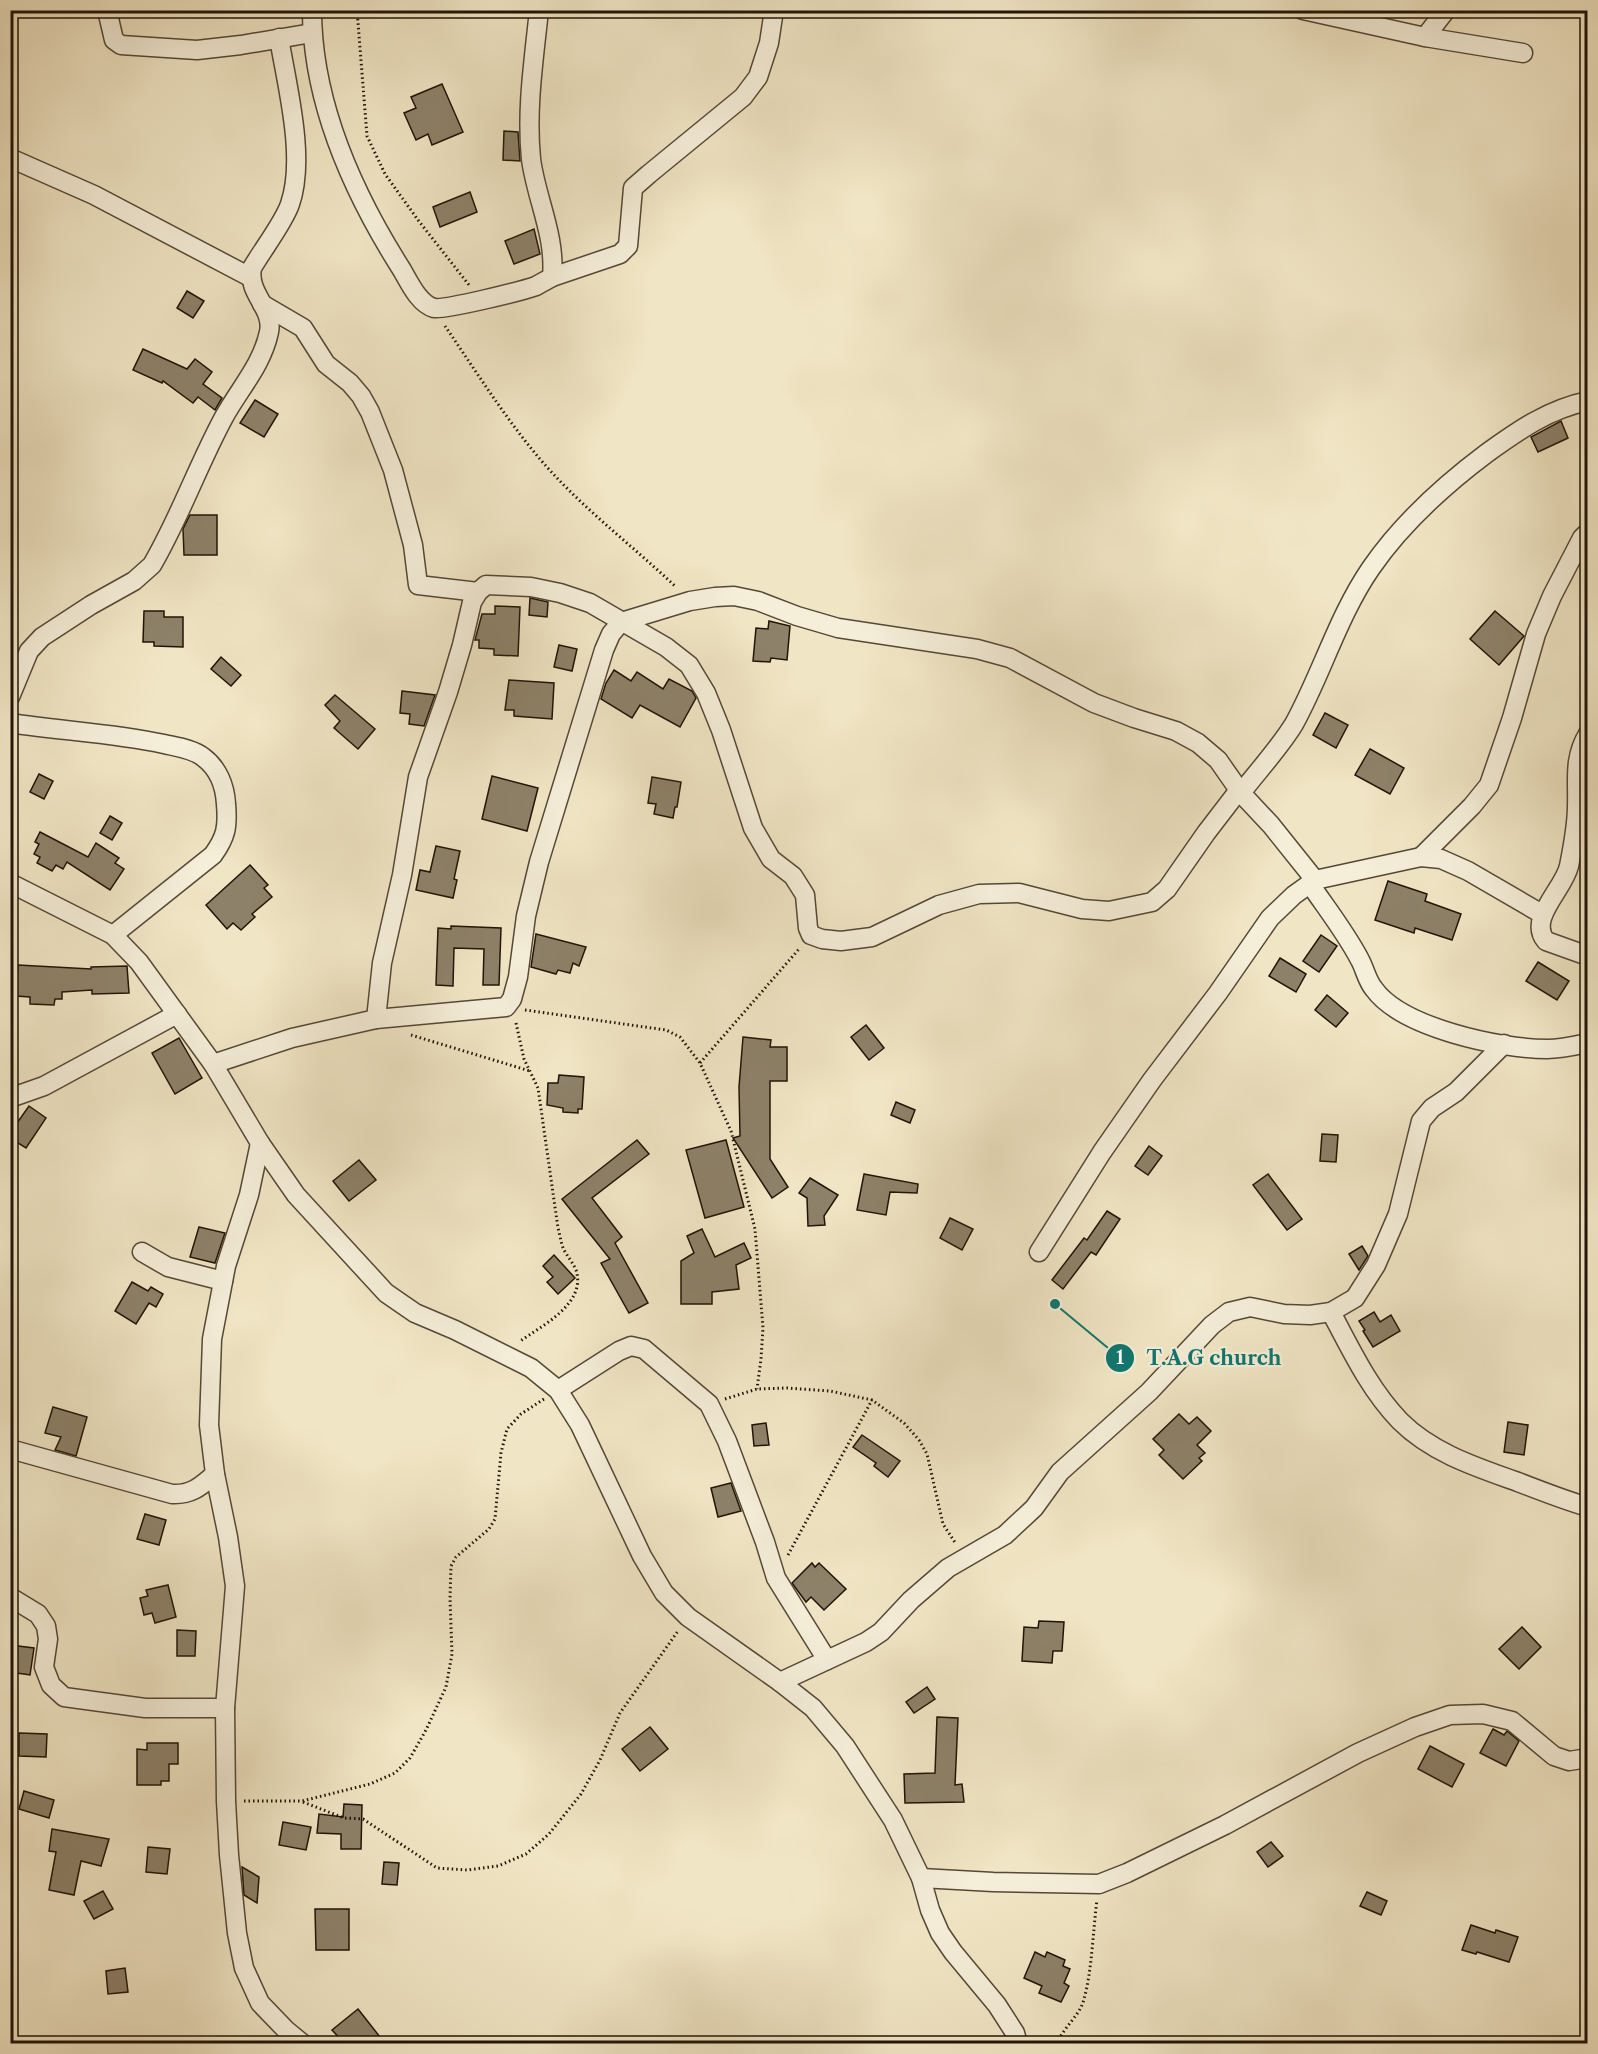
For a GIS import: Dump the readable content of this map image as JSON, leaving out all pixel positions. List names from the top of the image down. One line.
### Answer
{"places":["T.A.G church"]}
